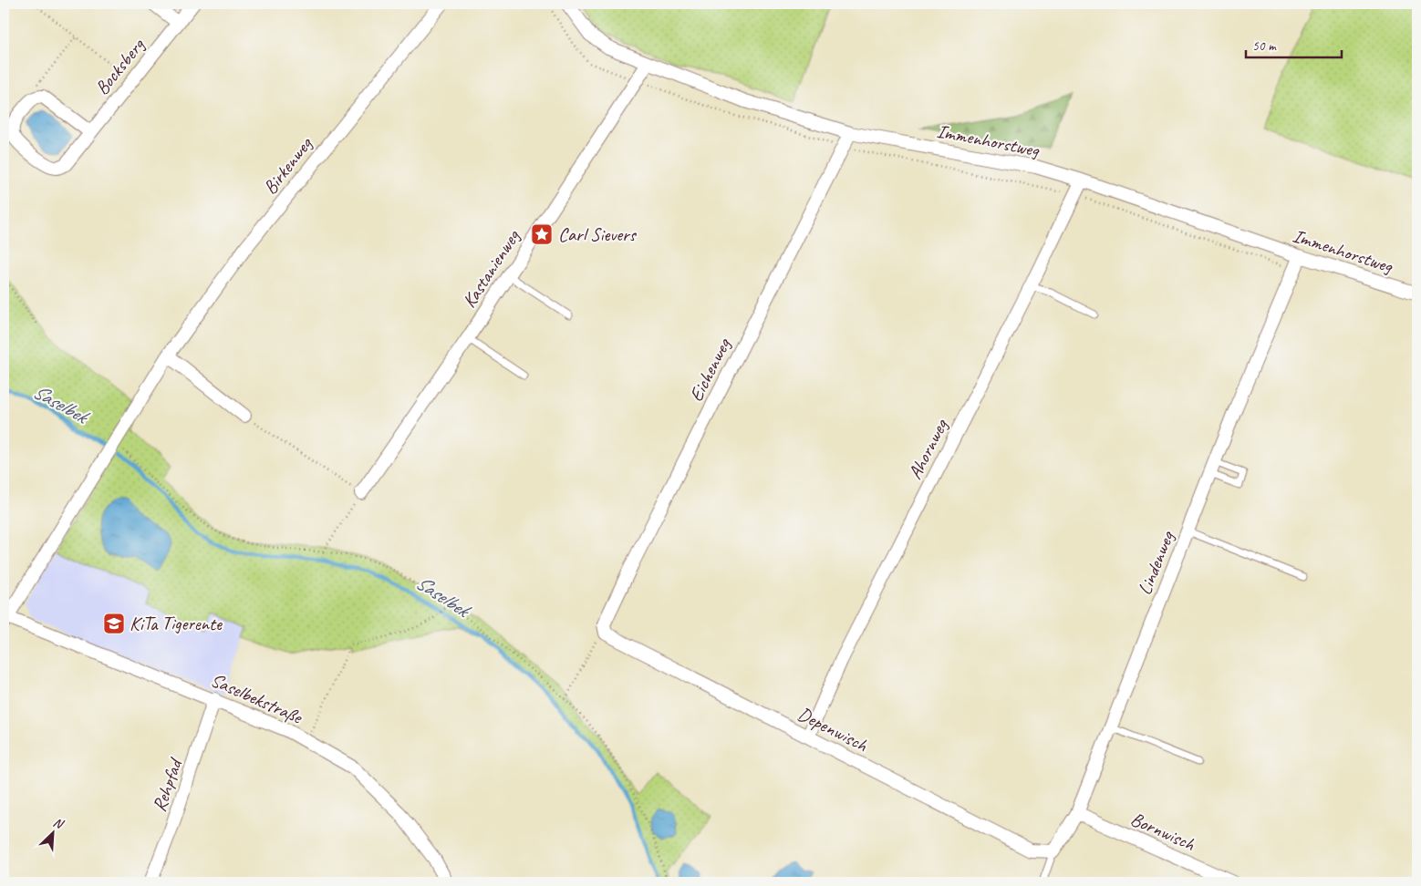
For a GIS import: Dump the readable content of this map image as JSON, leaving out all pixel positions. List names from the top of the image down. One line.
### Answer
{"streets":{"street":["Bocksberg","Immenhorstweg","Birkenweg","Kastanienweg","Eichenweg","Ahornweg","Lindenweg","Saselbekstraße","Depenwisch","Rehpfad","Bornwisch"]},"crossings":[["Immenhorstweg","Kastanienweg"],["Immenhorstweg","Eichenweg"],["Immenhorstweg","Ahornweg"],["Immenhorstweg","Lindenweg"],["Birkenweg","Saselbekstraße"],["Eichenweg","Depenwisch"],["Ahornweg","Depenwisch"],["Lindenweg","Depenwisch"],["Lindenweg","Bornwisch"],["Saselbekstraße","Rehpfad"]],"water":["Saselbek"],"places":{"place":["Carl Sievers"],"school or university":["KiTa Tigerente"]},"scale_bar":"50 m","north":"top right"}
